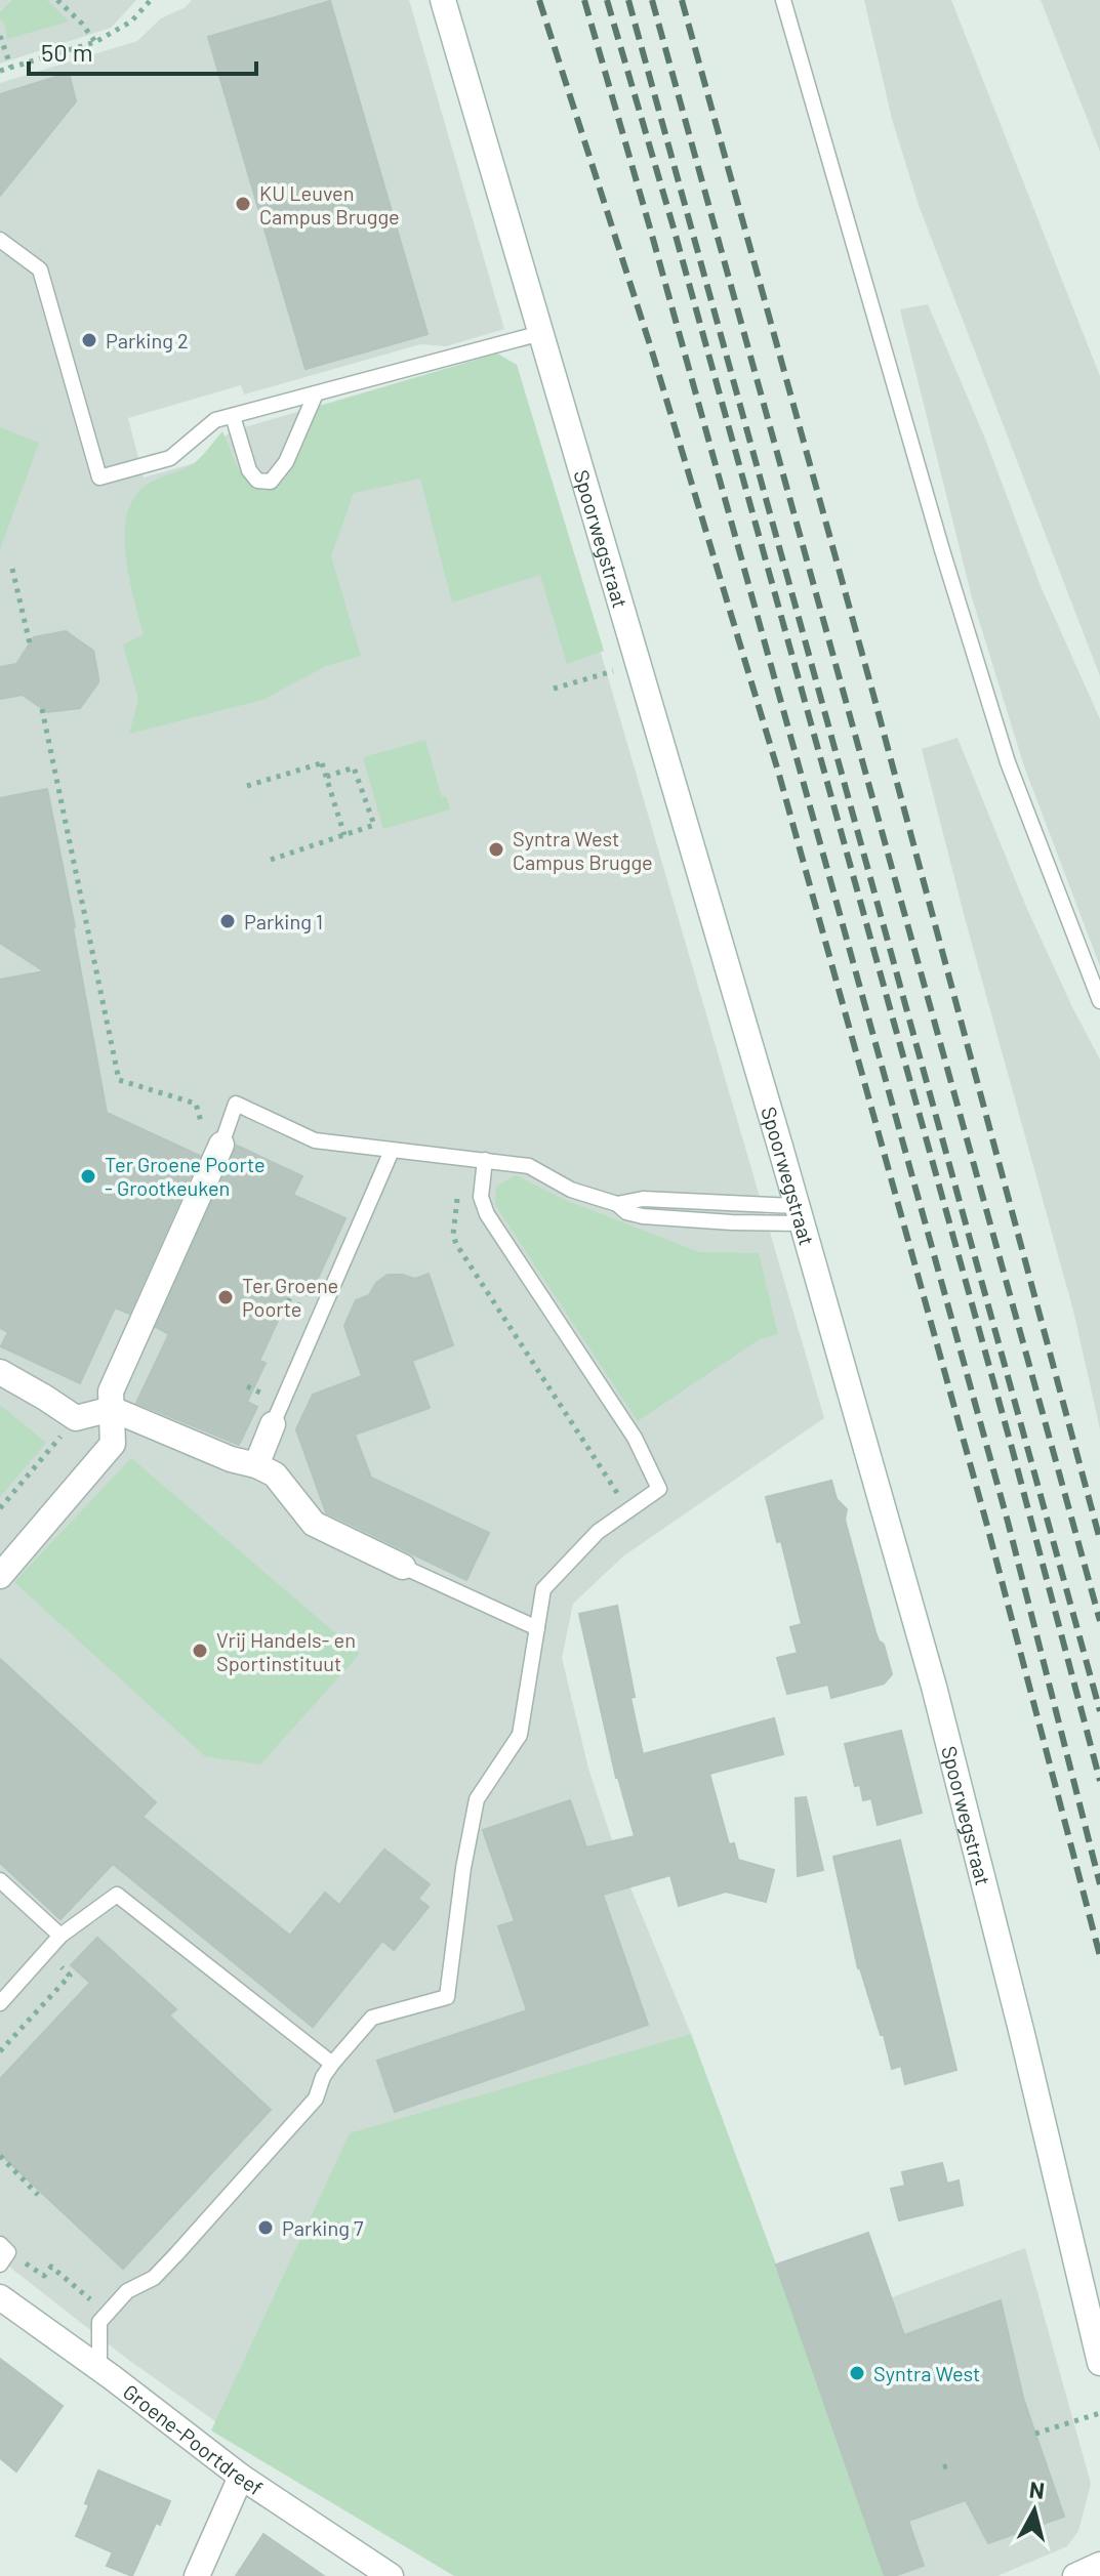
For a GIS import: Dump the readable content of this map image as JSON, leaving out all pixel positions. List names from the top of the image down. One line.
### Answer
{"streets":{"street":["Spoorwegstraat","Groene-Poortdreef"]},"places":["KU Leuven Campus Brugge","Parking 2","Syntra West Campus Brugge","Parking 1","Ter Groene Poorte - Grootkeuken","Ter Groene Poorte","Vrij Handels- en Sportinstituut","Parking 7","Syntra West"],"scale_bar":"50 m","north":"top"}
